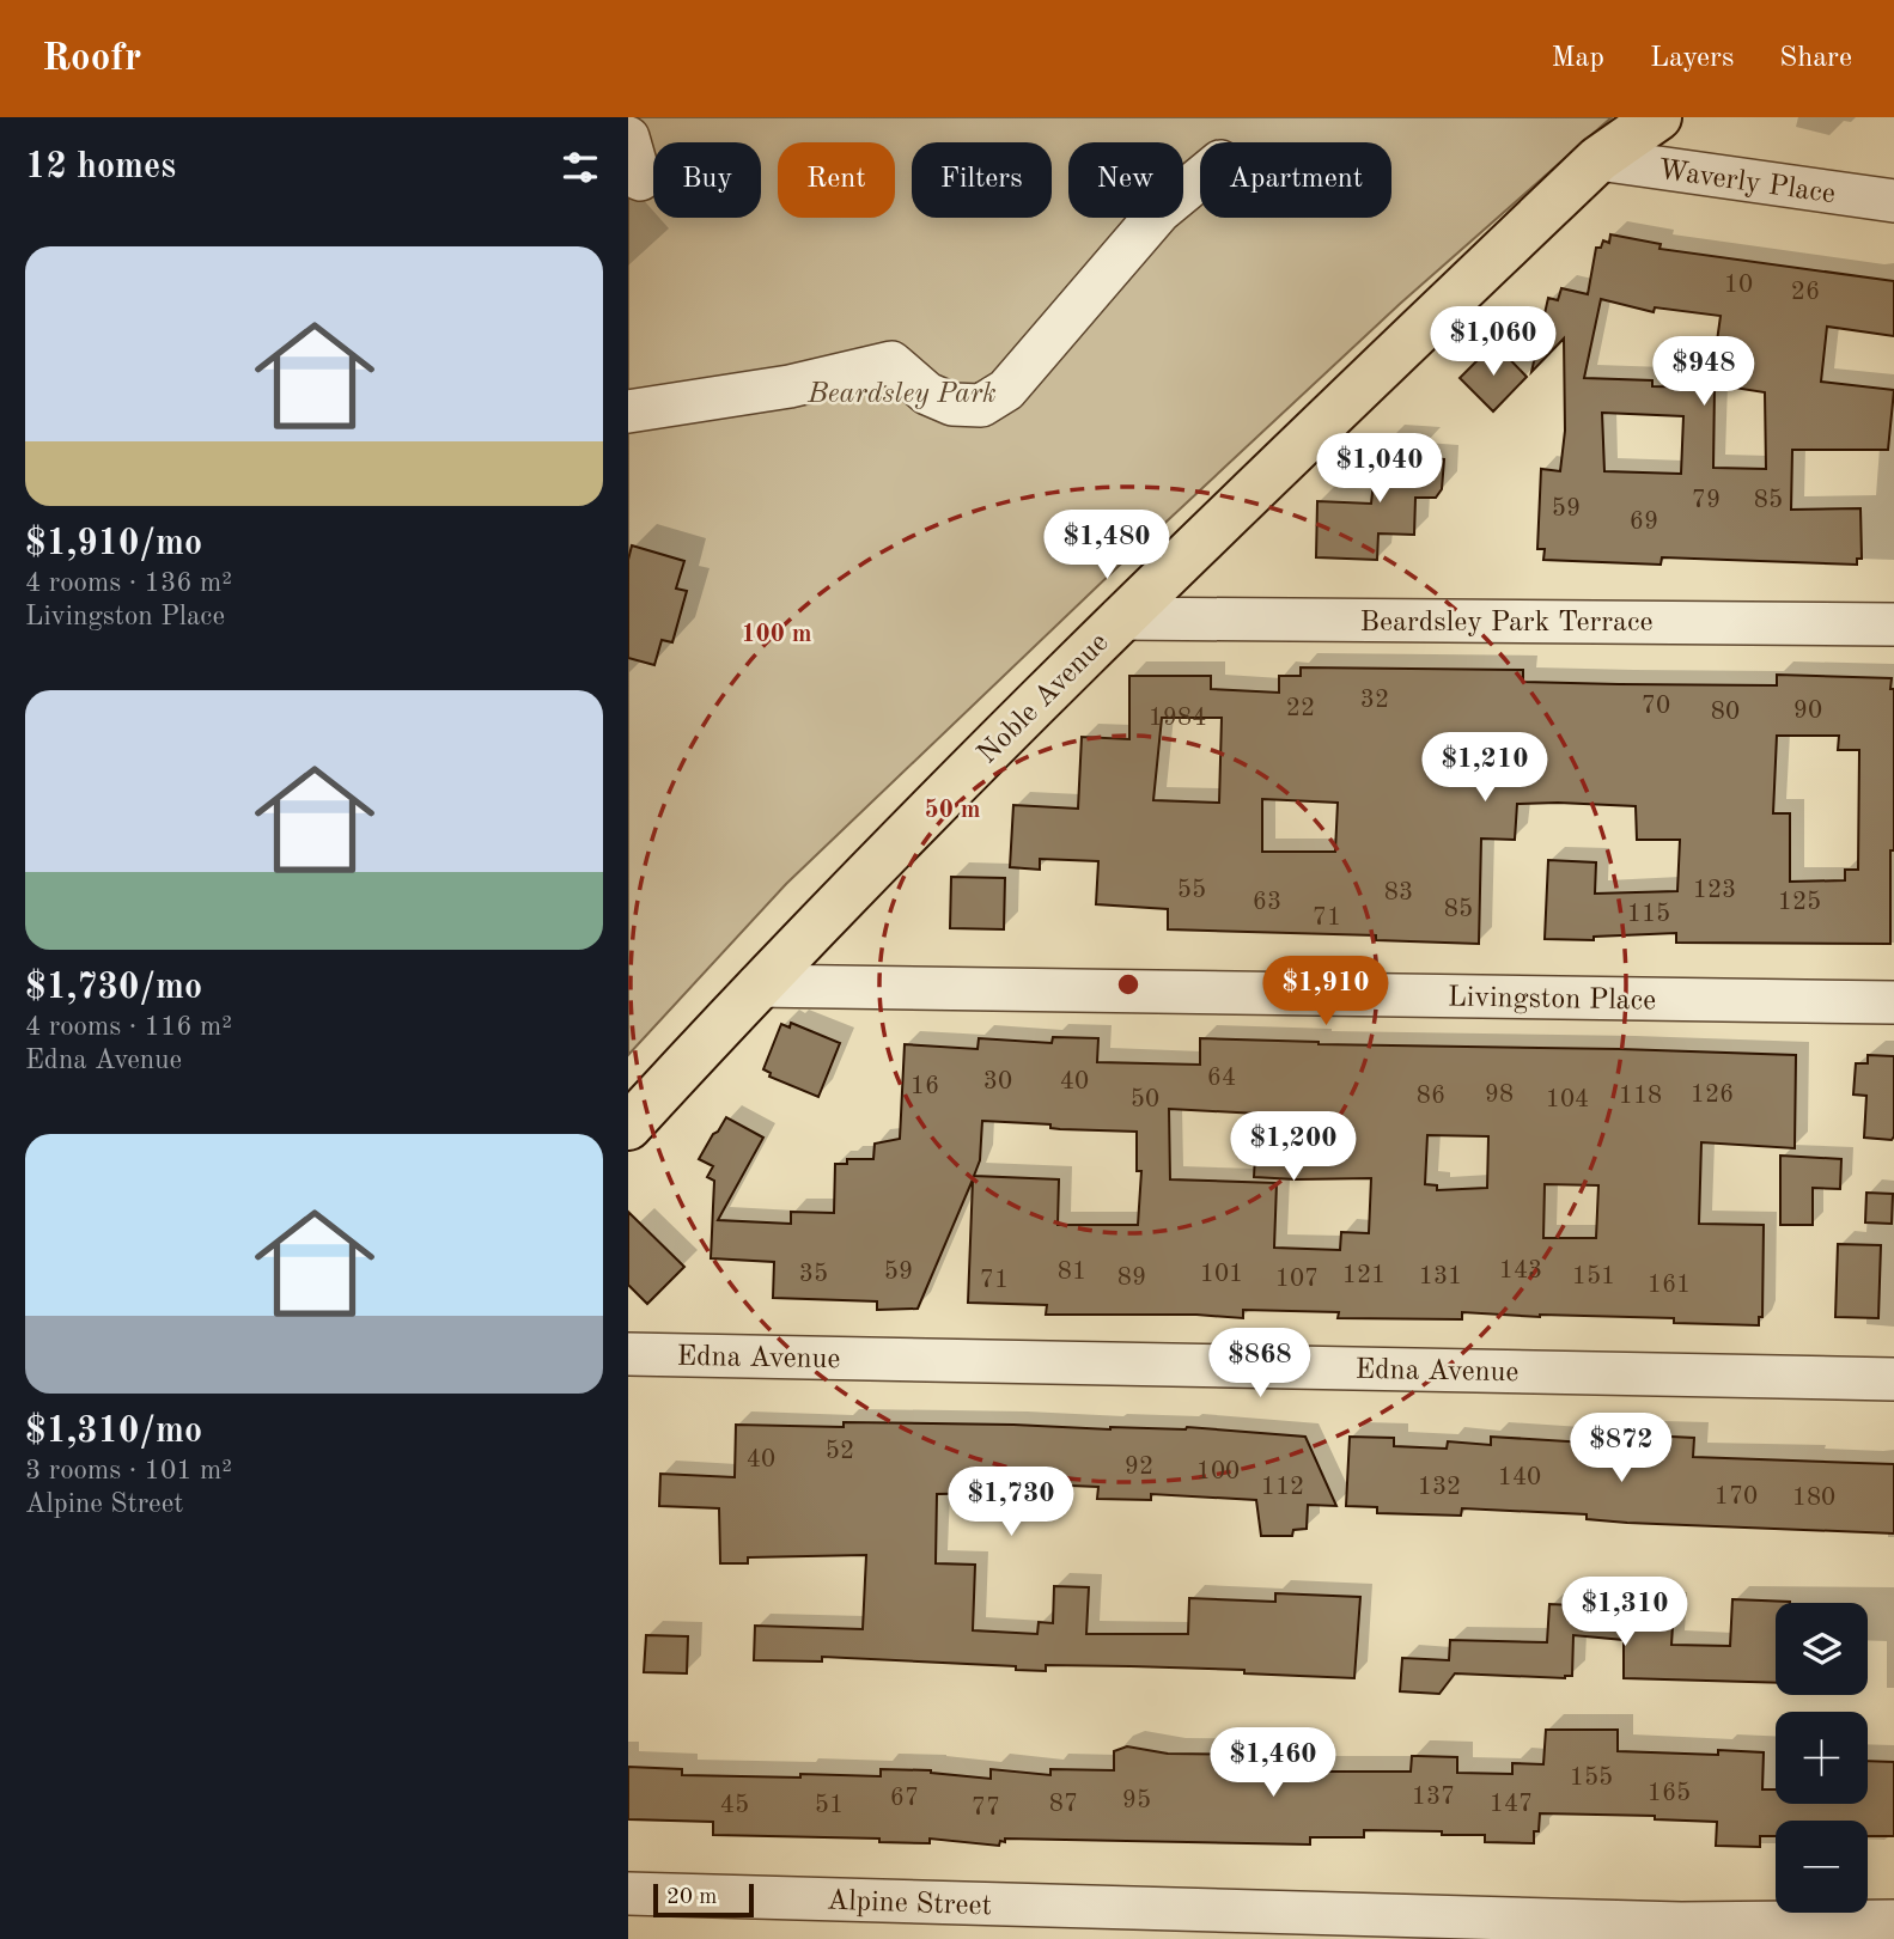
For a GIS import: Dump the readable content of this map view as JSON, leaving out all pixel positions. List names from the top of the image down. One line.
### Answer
{"streets":{"main road":["Noble Avenue"],"street":["Waverly Place","Beardsley Park Terrace","Livingston Place","Edna Avenue","Alpine Street"]},"crossings":[["Waverly Place","Noble Avenue"],["Beardsley Park Terrace","Noble Avenue"],["Noble Avenue","Livingston Place"]],"parks":["Beardsley Park"],"house_numbers":["10","26","79","85","59","69","32","70","22","90","80","1984","55","123","83","63","125","85","115","71","64","30","40","16","98","126","86","118","50","104","143","59","81","35","101","121","131","151","89","107","71","161","52","40","92","100","140","112","132","170","180","155","165","137","67","95","87","147","45","51","77"],"scale_bar":"20 m","page":{"header":"Roofr","nav":["Map","Layers","Share"],"heading":"12 homes","chip":["Buy","Rent","Filters","New","Apartment"],"list":[{"name":"$1,910/mo","note":"4 rooms · 136 m² · Livingston Place"},{"name":"$1,730/mo","note":"4 rooms · 116 m² · Edna Avenue"},{"name":"$1,310/mo","note":"3 rooms · 101 m² · Alpine Street"}],"price":["$1,060","$948","$1,040","$1,480","$1,210","$1,910","$1,200","$868","$872","$1,730","$1,310","$1,460"],"map_buttons":["+","−"],"scale":"20 m"},"rings":["100 m","50 m"]}
